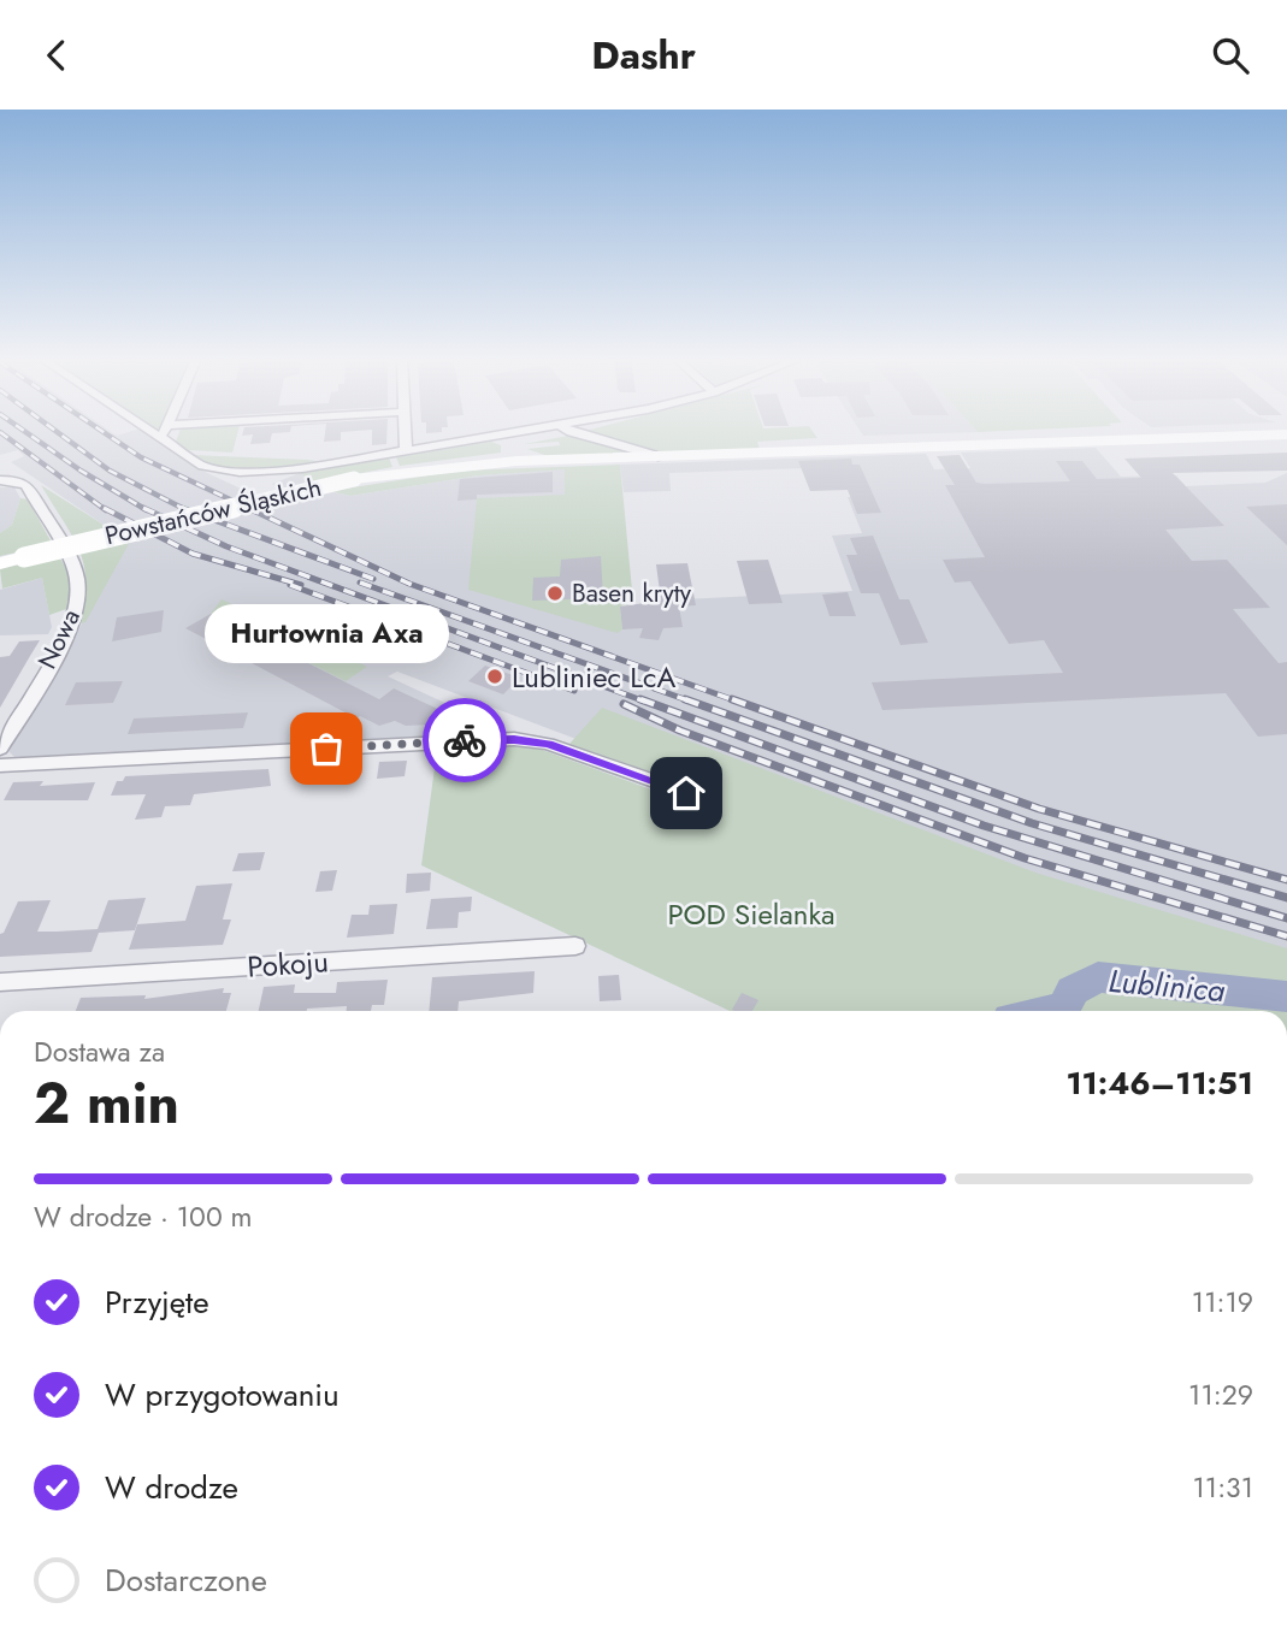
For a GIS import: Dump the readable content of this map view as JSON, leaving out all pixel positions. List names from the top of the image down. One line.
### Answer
{"streets":{"main road":["Powstańców Śląskich"],"street":["Nowa","Pokoju"]},"water":["Lublinica"],"parks":["POD Sielanka"],"places":["Basen kryty","Lubliniec LcA","Hurtownia Axa"],"page":{"header":"Dashr","bubble":"Hurtownia Axa","heading":["2 min","Dostawa za","11:46–11:51"],"bar":"W drodze · 100 m","list":[["Przyjęte","11:19"],["W przygotowaniu","11:29"],["W drodze","11:31"],"Dostarczone"]}}
